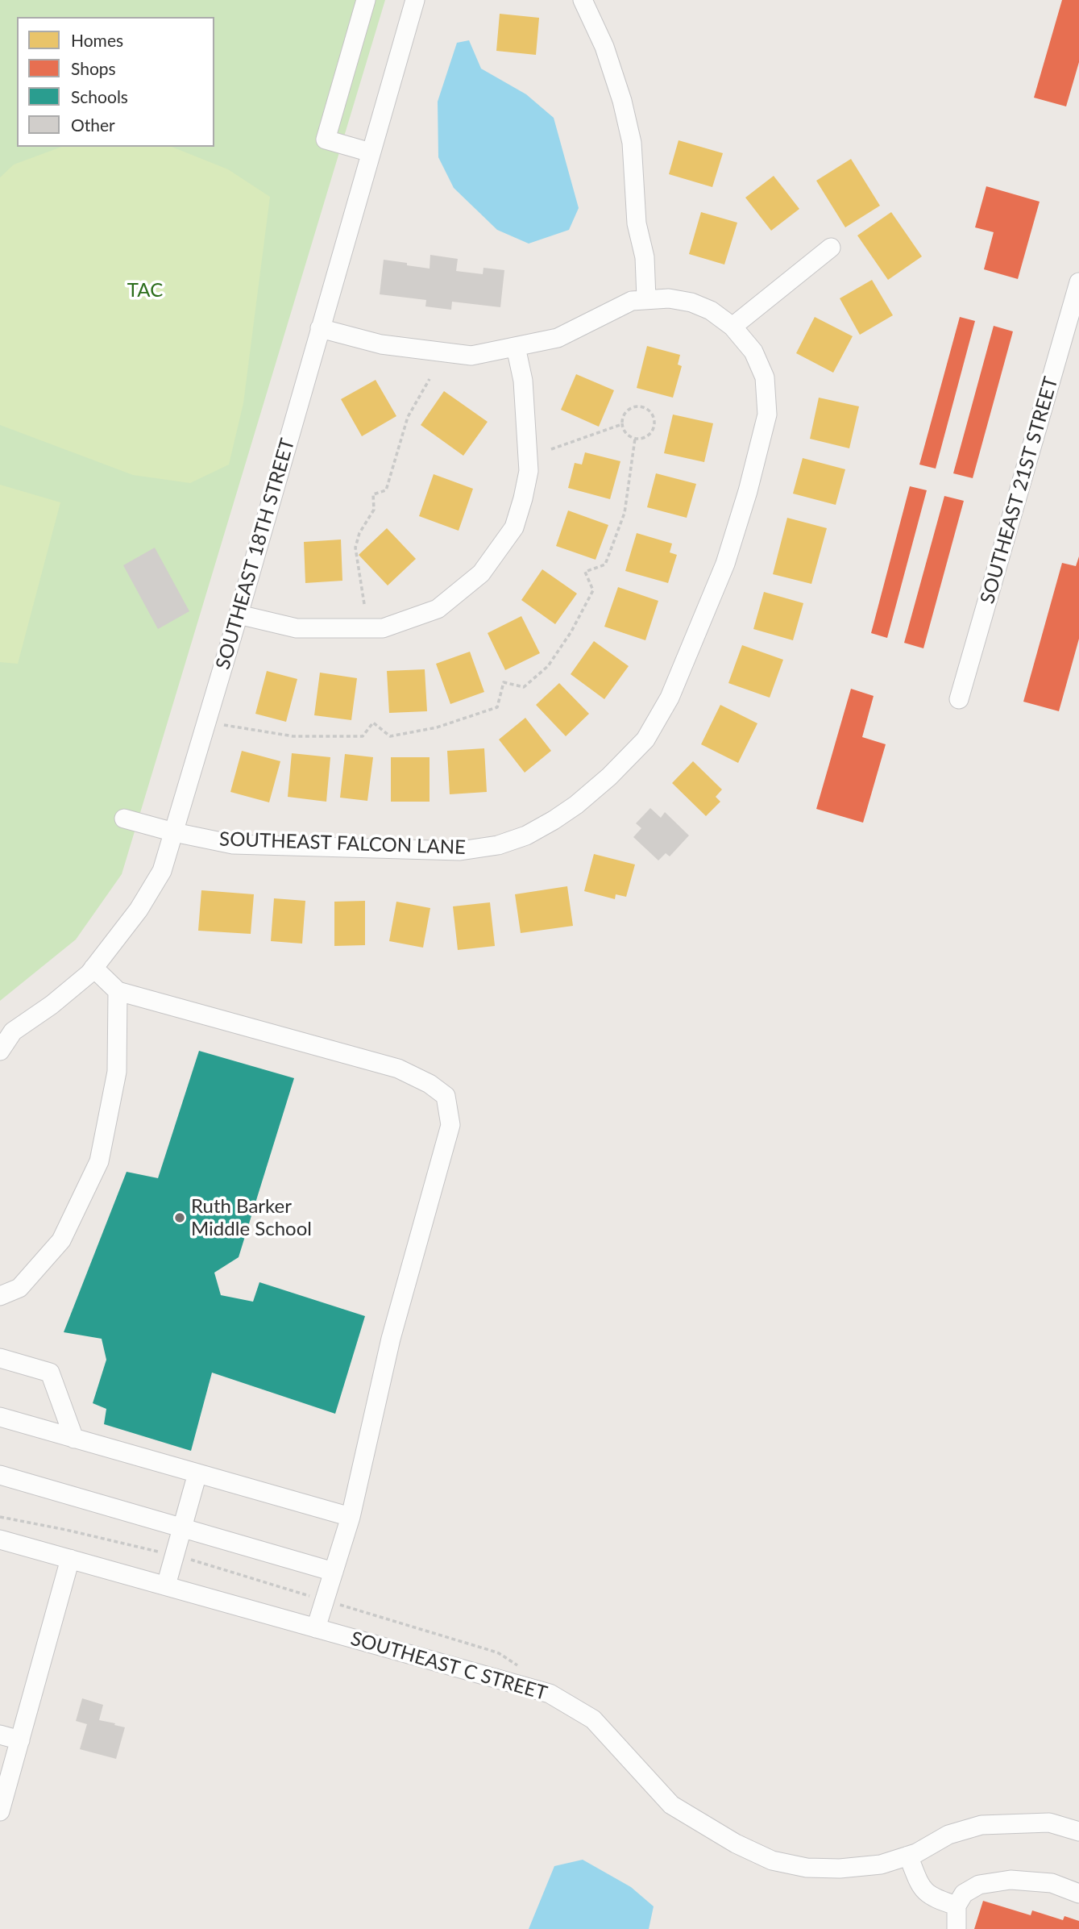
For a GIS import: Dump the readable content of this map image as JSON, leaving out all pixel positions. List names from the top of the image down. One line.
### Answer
{"streets":{"street":["SOUTHEAST 21ST STREET","SOUTHEAST 18TH STREET","SOUTHEAST FALCON LANE","SOUTHEAST C STREET"]},"crossings":[["SOUTHEAST 18TH STREET","SOUTHEAST FALCON LANE"]],"parks":["TAC"],"places":["Ruth Barker Middle School"],"legend":["Homes","Shops","Schools","Other"]}
